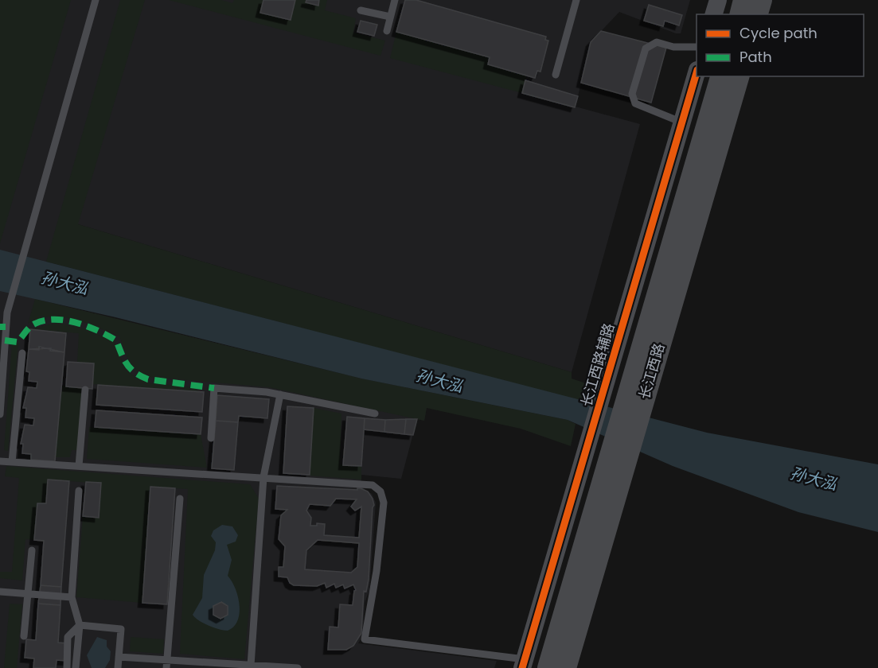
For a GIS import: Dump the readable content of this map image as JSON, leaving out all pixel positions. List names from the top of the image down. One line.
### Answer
{"streets":{"main road":["长江西路"],"street":["长江西路辅路"]},"water":["孙大泓"],"legend":["Cycle path","Path"]}
